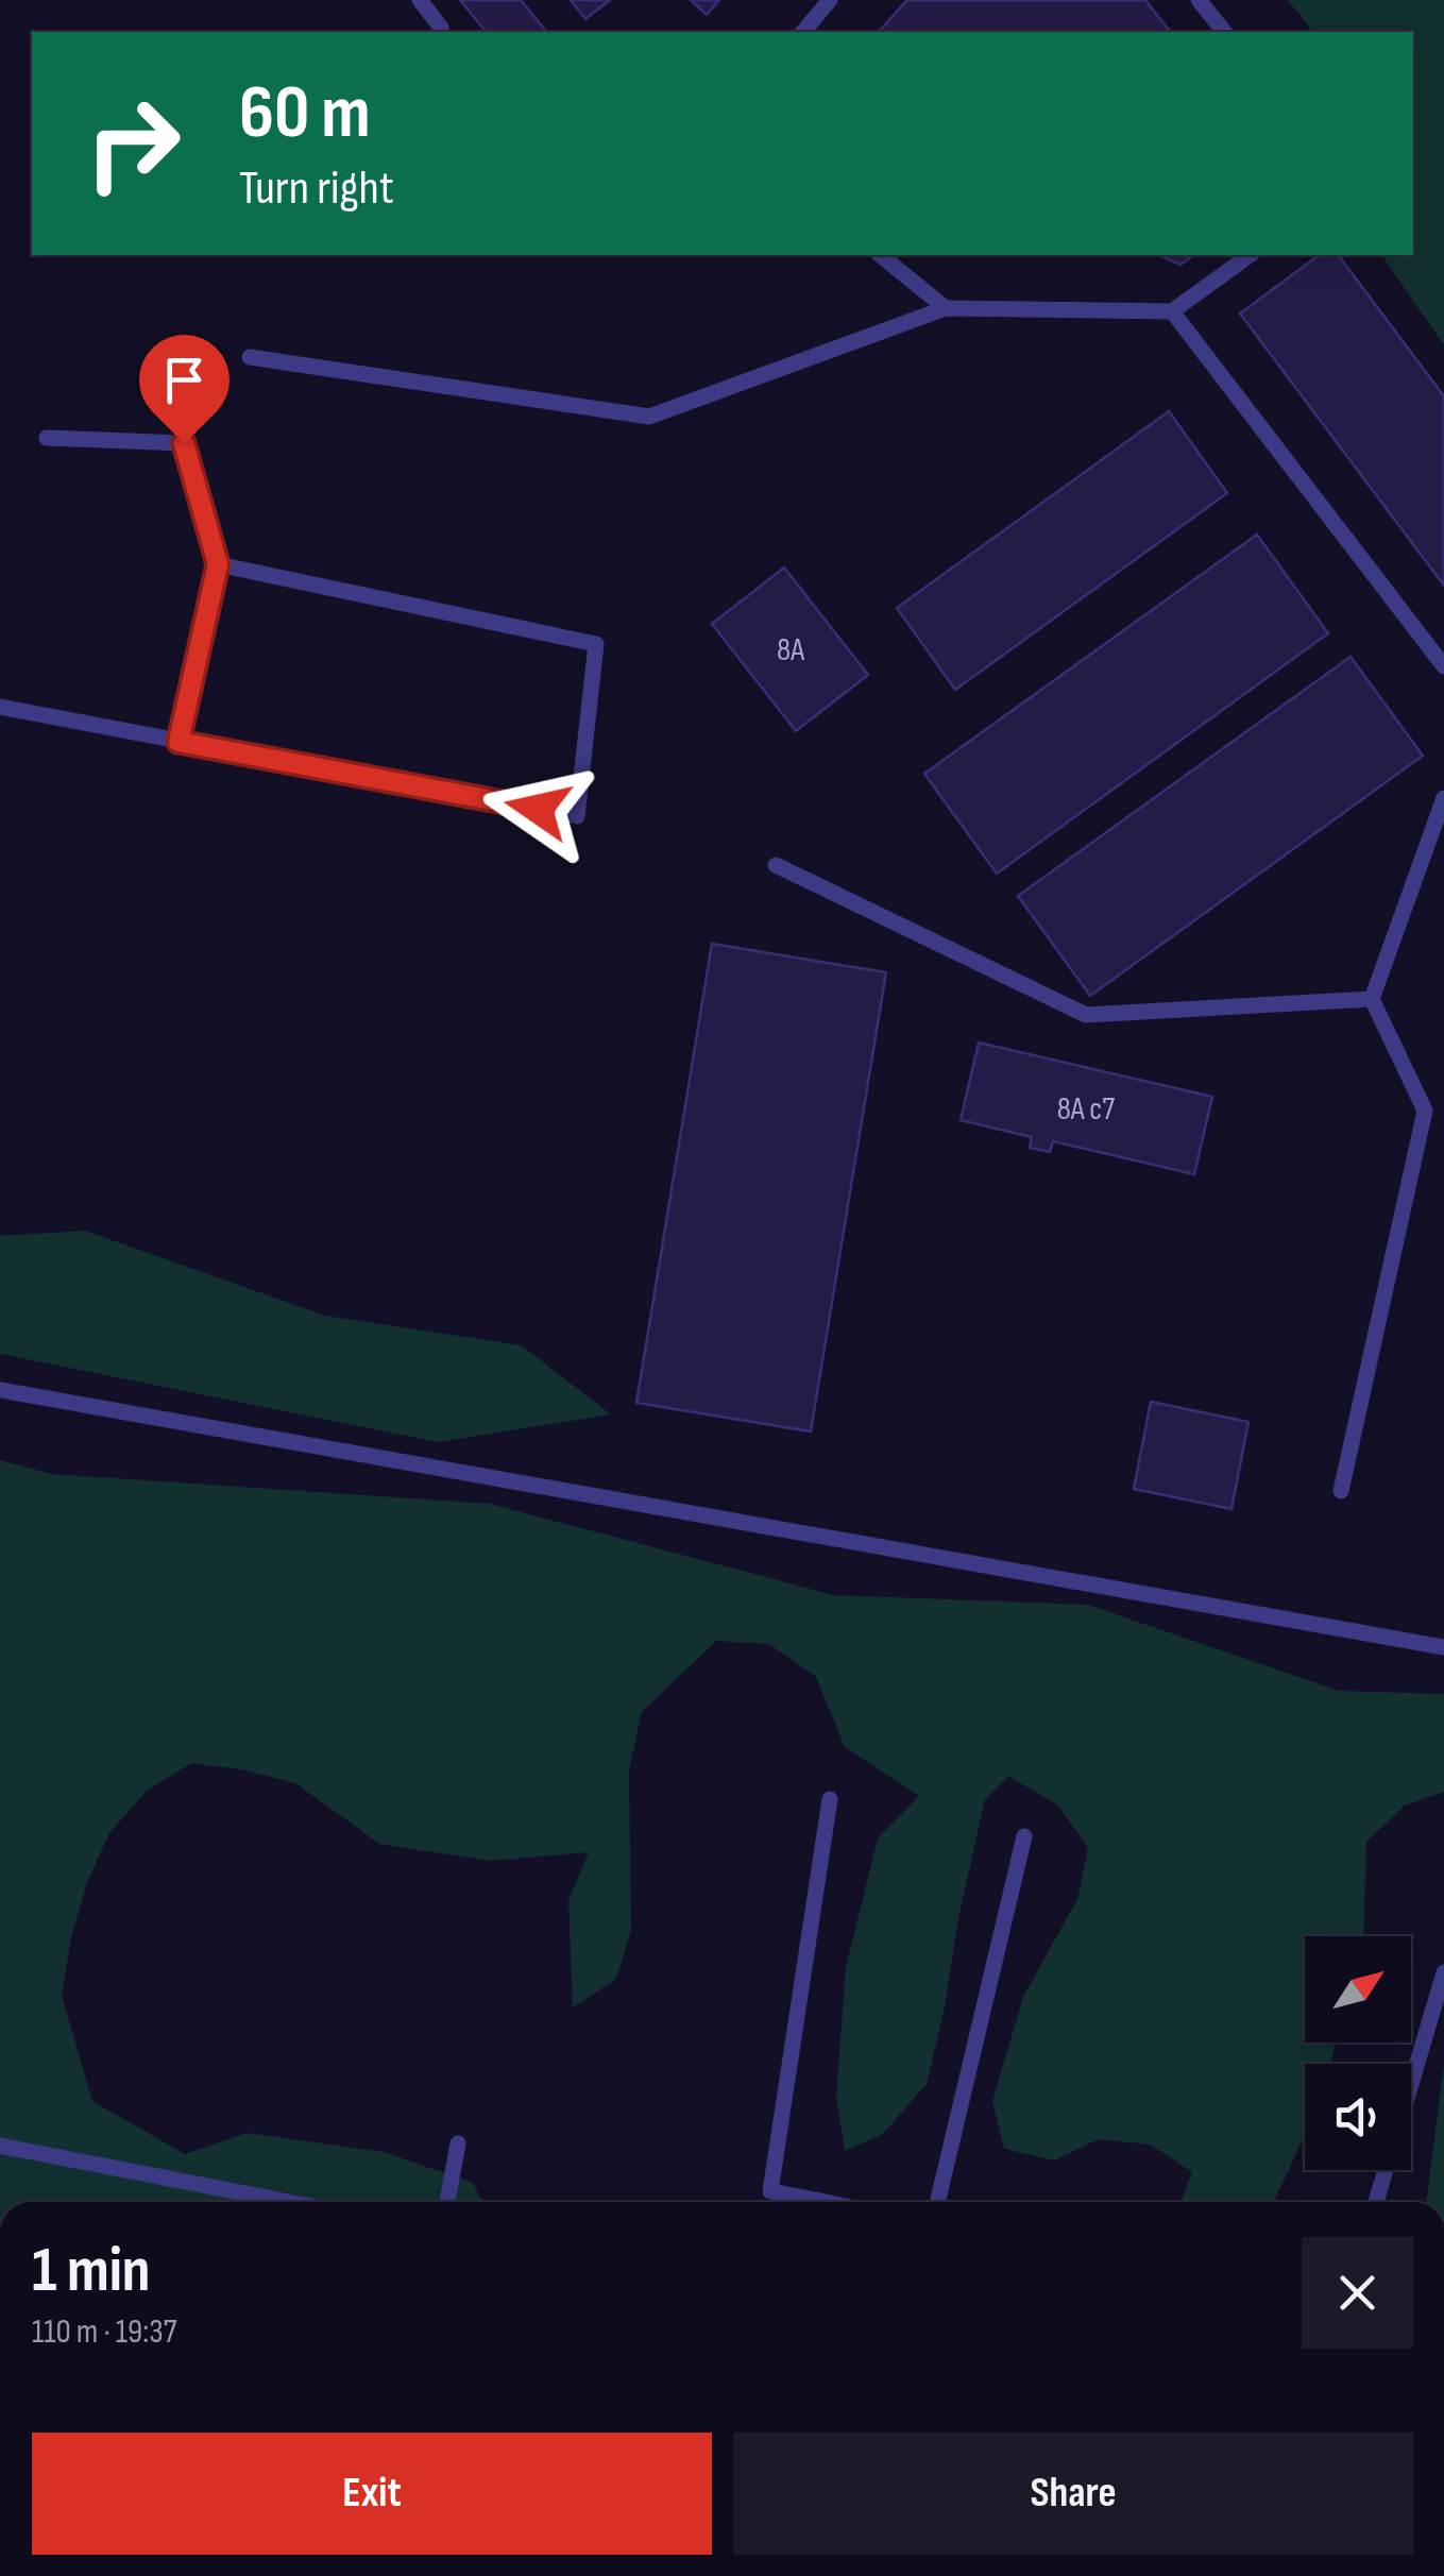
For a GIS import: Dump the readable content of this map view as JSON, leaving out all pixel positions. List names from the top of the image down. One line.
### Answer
{"house_numbers":["8А","8А с7"],"north":"top right","page":{"turn":["60 m","Turn right"],"heading":["1 min","110 m · 19:37"],"buttons":["Exit","Share"]}}
